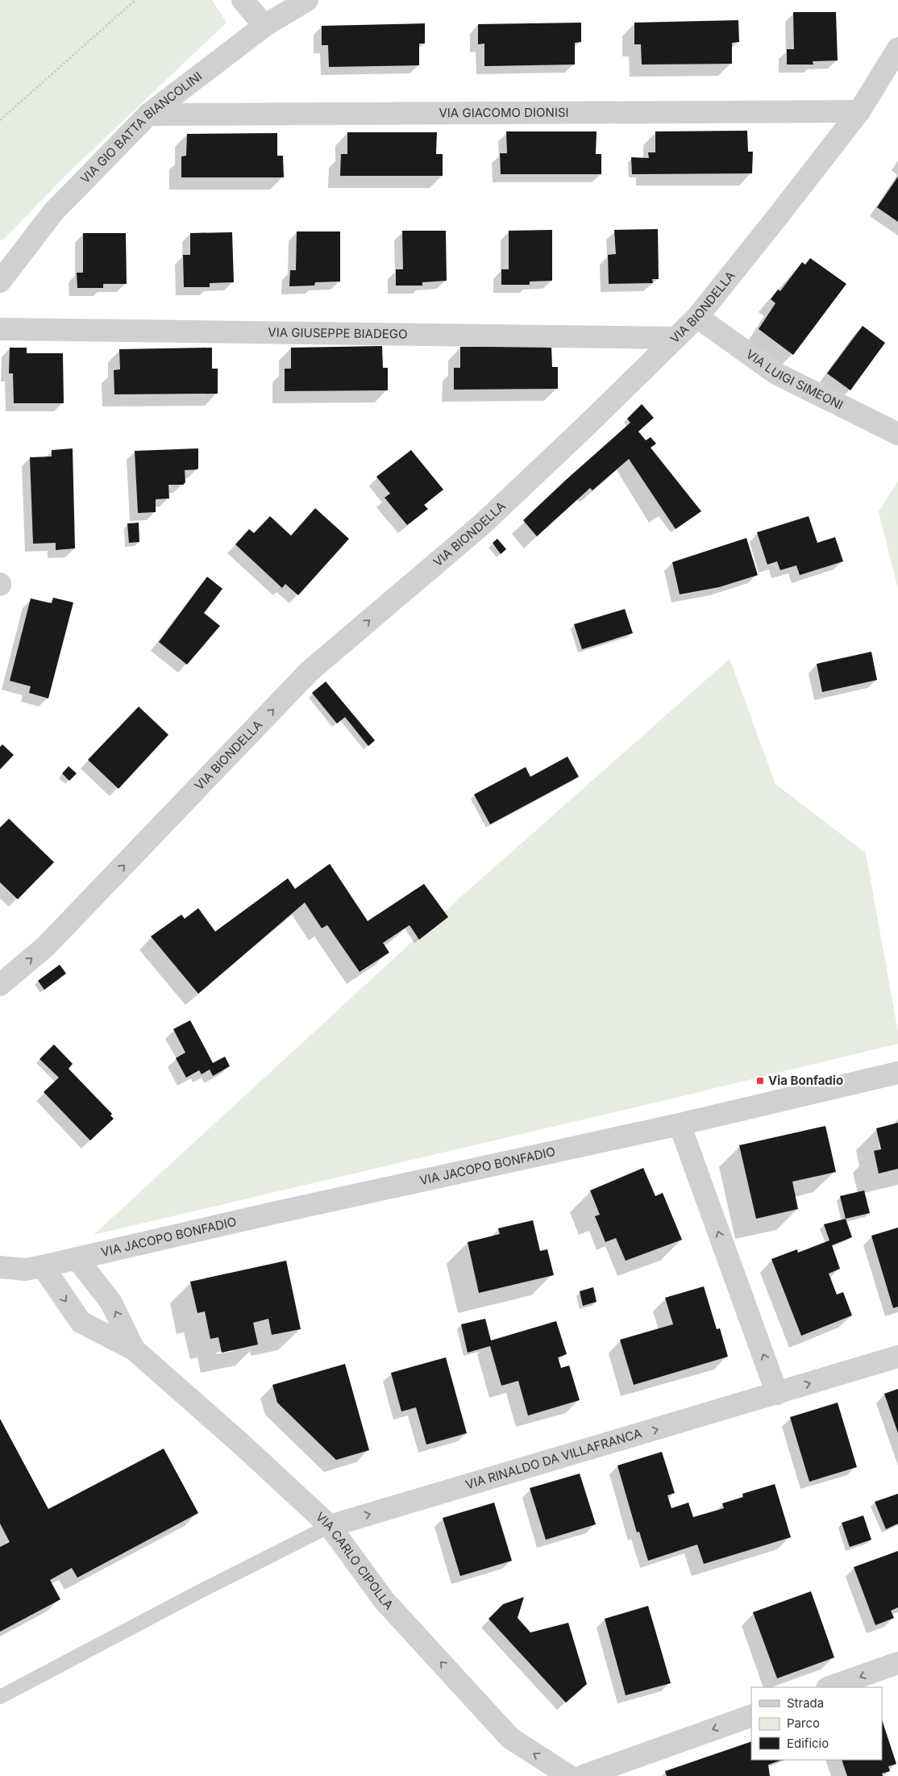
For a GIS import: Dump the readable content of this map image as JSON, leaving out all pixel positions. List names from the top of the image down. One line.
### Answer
{"streets":{"street":["VIA GIACOMO DIONISI","VIA GIO BATTA BIANCOLINI","VIA BIONDELLA","VIA GIUSEPPE BIADEGO","VIA LUIGI SIMEONI","VIA JACOPO BONFADIO","VIA RINALDO DA VILLAFRANCA","VIA CARLO CIPOLLA"]},"crossings":[["VIA GIACOMO DIONISI","VIA GIO BATTA BIANCOLINI"],["VIA GIACOMO DIONISI","VIA BIONDELLA"],["VIA BIONDELLA","VIA GIUSEPPE BIADEGO"],["VIA BIONDELLA","VIA LUIGI SIMEONI"],["VIA JACOPO BONFADIO","VIA CARLO CIPOLLA"],["VIA RINALDO DA VILLAFRANCA","VIA CARLO CIPOLLA"]],"one_way":["VIA BIONDELLA","VIA RINALDO DA VILLAFRANCA"],"places":{"transit":["Via Bonfadio"]},"legend":["Strada","Parco","Edificio"]}
